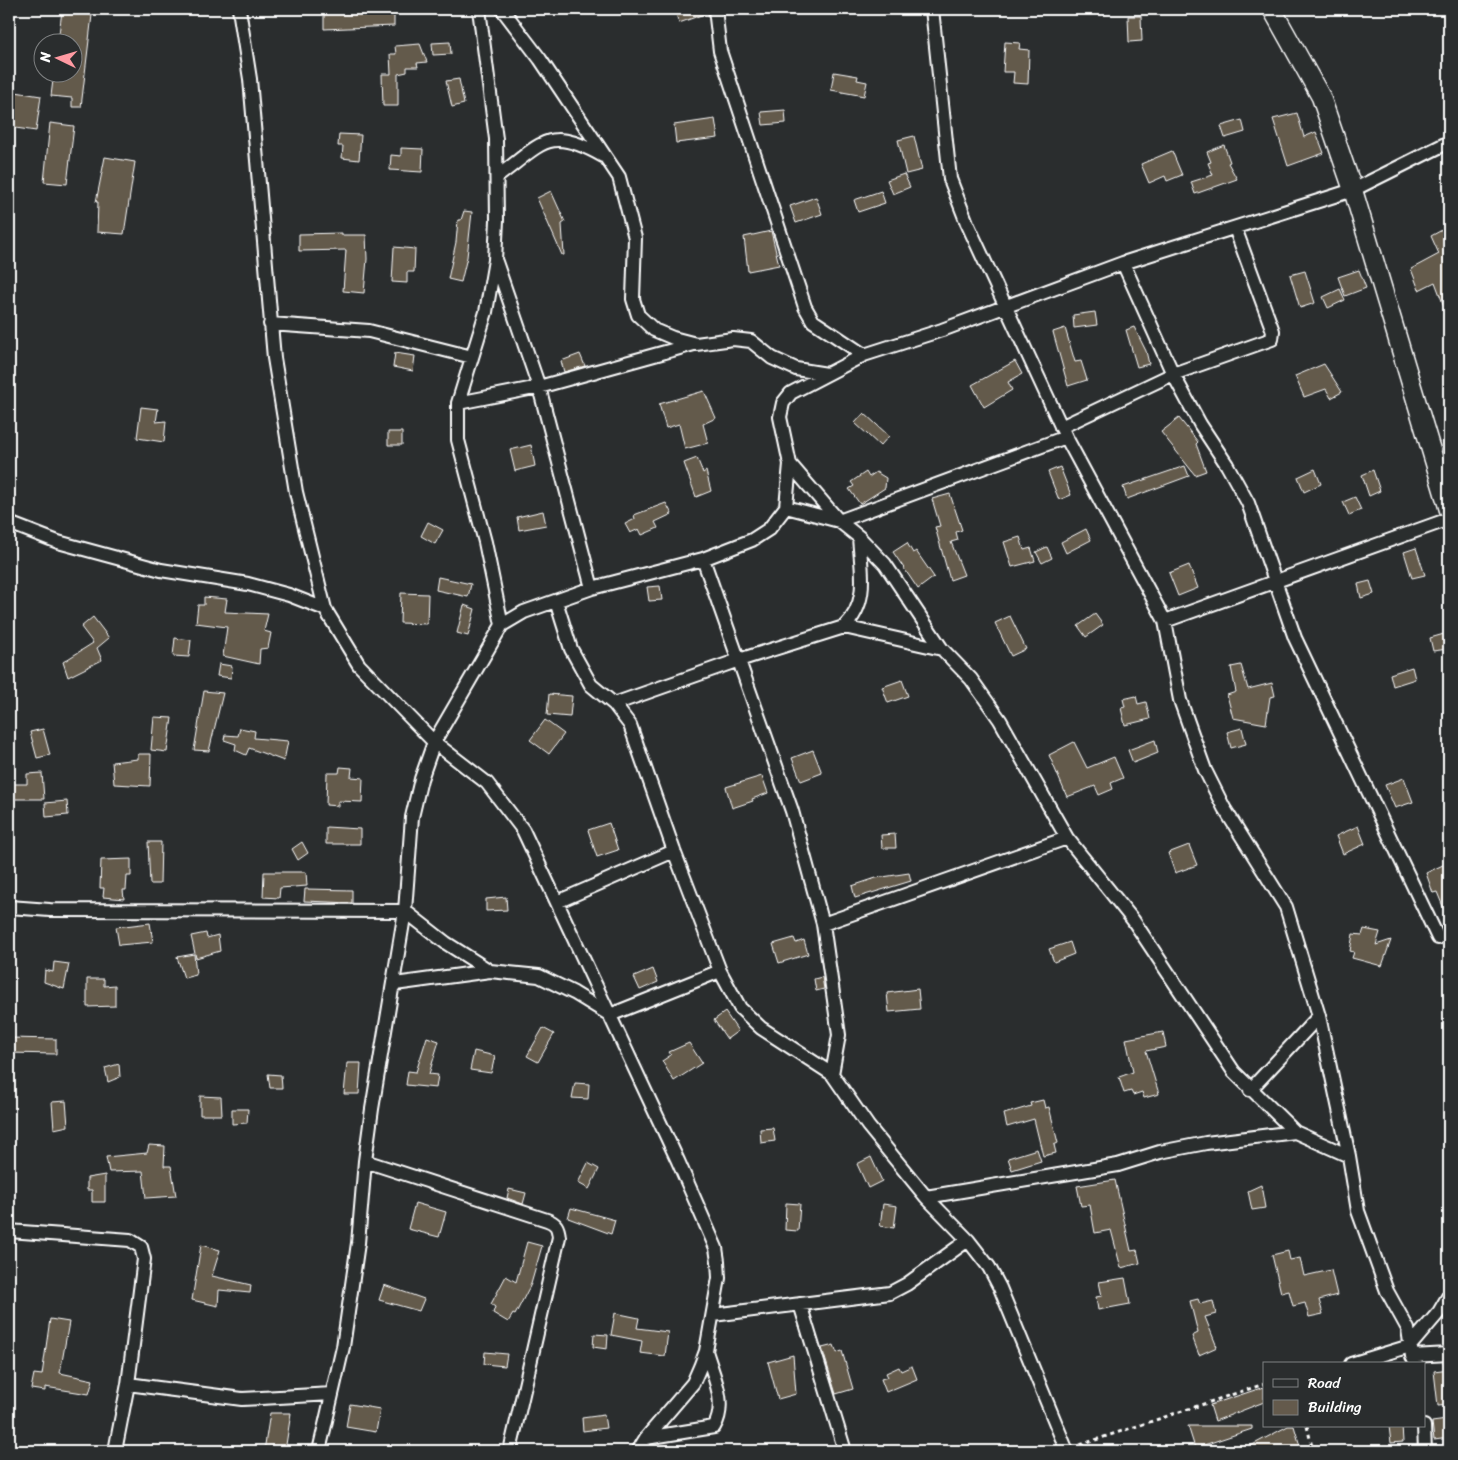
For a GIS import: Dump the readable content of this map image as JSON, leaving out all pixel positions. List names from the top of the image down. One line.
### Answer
{"legend":["Road","Building"],"north":"left"}
